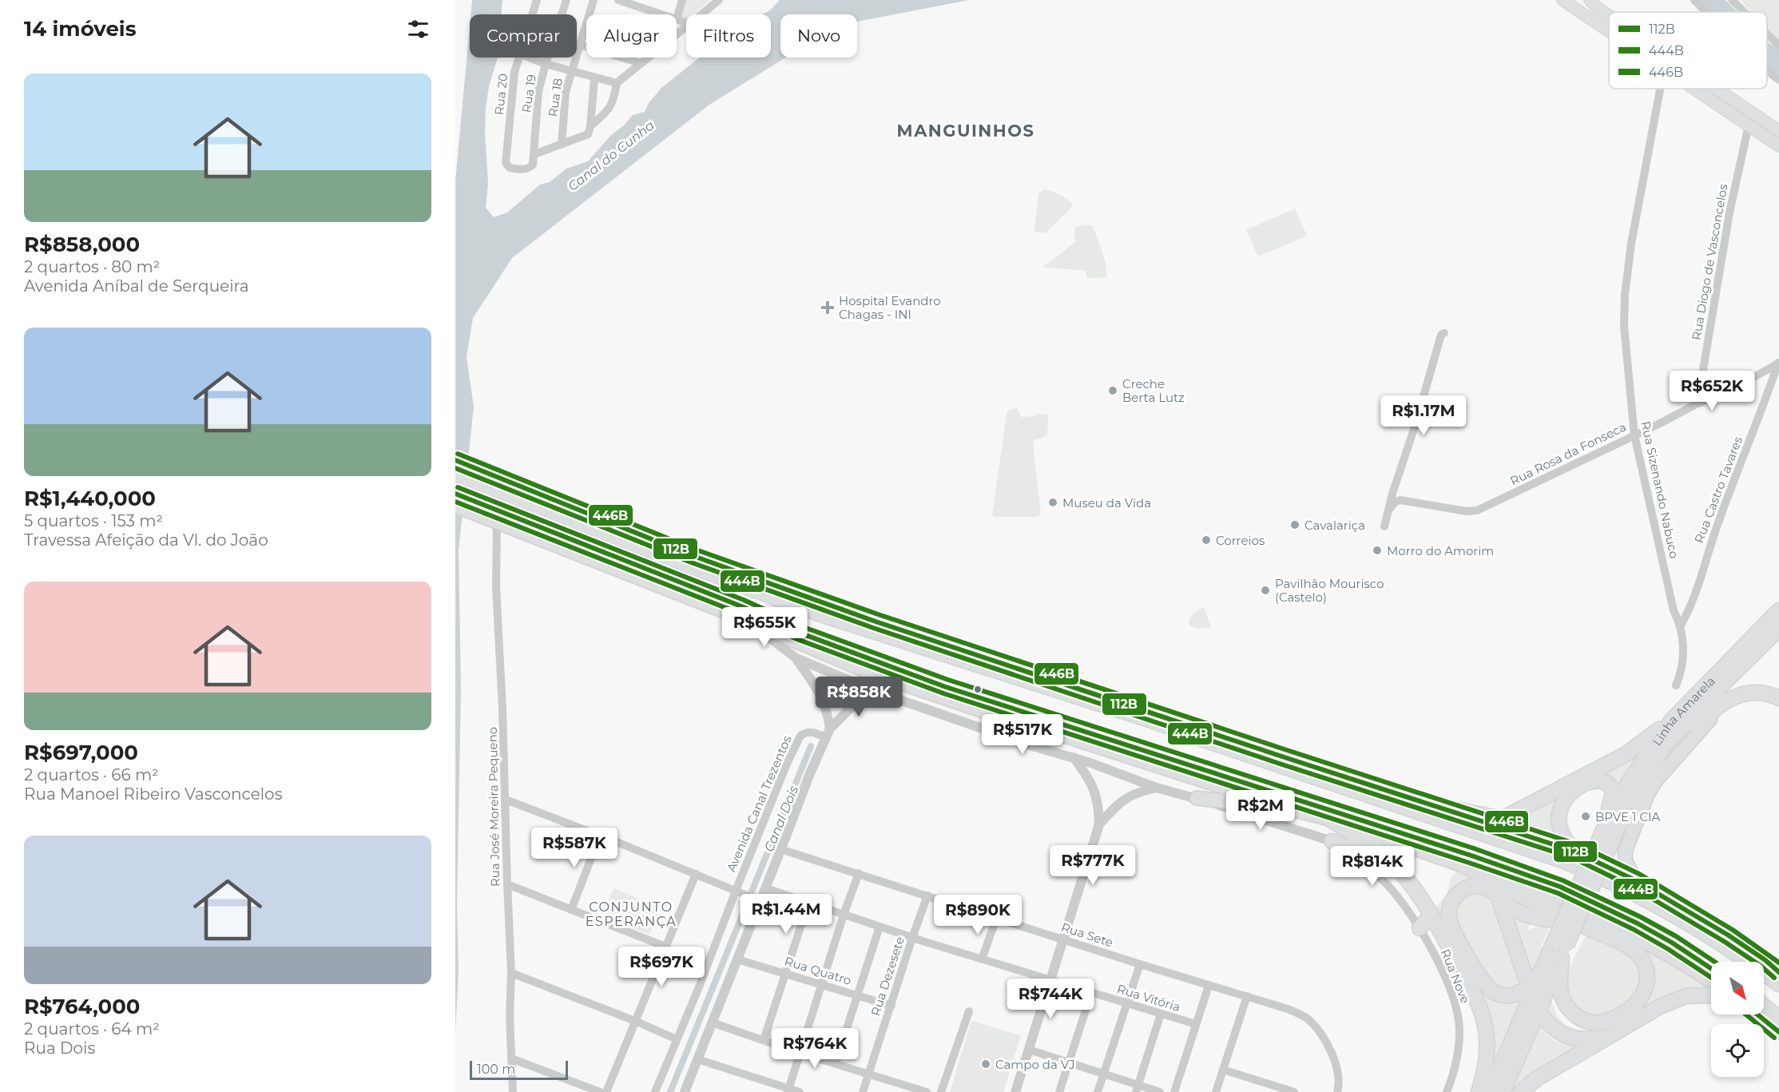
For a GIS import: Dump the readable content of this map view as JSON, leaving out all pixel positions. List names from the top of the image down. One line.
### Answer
{"streets":{"highway":["Linha Amarela"],"street":["Rua 19","Rua 20","Rua 18","Rua Diogo de Vasconcelos","Rua Rosa da Fonseca","Rua Sizenando Nabuco","Rua Castro Tavares","Avenida Canal Trezentos","Rua José Moreira Pequeno","Rua Sete","Rua Quatro","Rua Dezesete","Rua Nove","Rua Vitória"]},"crossings":[["Rua 19","Rua 20"],["Rua Diogo de Vasconcelos","Rua Rosa da Fonseca"],["Rua Rosa da Fonseca","Rua Sizenando Nabuco"],["Rua Rosa da Fonseca","Rua Castro Tavares"],["Rua Sizenando Nabuco","Rua Castro Tavares"],["Rua Sete","Rua Dezesete"],["Rua Quatro","Rua Dezesete"],["Rua Dezesete","Rua Vitória"]],"districts":["MANGUINHOS","CONJUNTO ESPERANÇA"],"water":["Canal do Cunha","Canal Dois"],"places":{"health":["Hospital Evandro Chagas - INI"],"other":["Creche Berta Lutz","Museu da Vida","Cavalariça","Correios","Morro do Amorim","Pavilhão Mourisco (Castelo)","BPVE 1 CIA","Campo da VJ"]},"lines":["transit line 446B","transit line 112B","transit line 444B"],"legend":["112B","444B","446B"],"scale_bar":"100 m","north":"bottom right","page":{"heading":"14 imóveis","chip":["Comprar","Alugar","Filtros","Novo"],"list":[{"name":"R$858,000","note":"2 quartos · 80 m² · Avenida Aníbal de Serqueira"},{"name":"R$1,440,000","note":"5 quartos · 153 m² · Travessa Afeição da Vl. do João"},{"name":"R$697,000","note":"2 quartos · 66 m² · Rua Manoel Ribeiro Vasconcelos"},{"name":"R$764,000","note":"2 quartos · 64 m² · Rua Dois"}],"price":["R$652K","R$1.17M","R$655K","R$858K","R$517K","R$2M","R$587K","R$777K","R$814K","R$1.44M","R$890K","R$697K","R$744K","R$764K"],"scale":"100 m"}}
